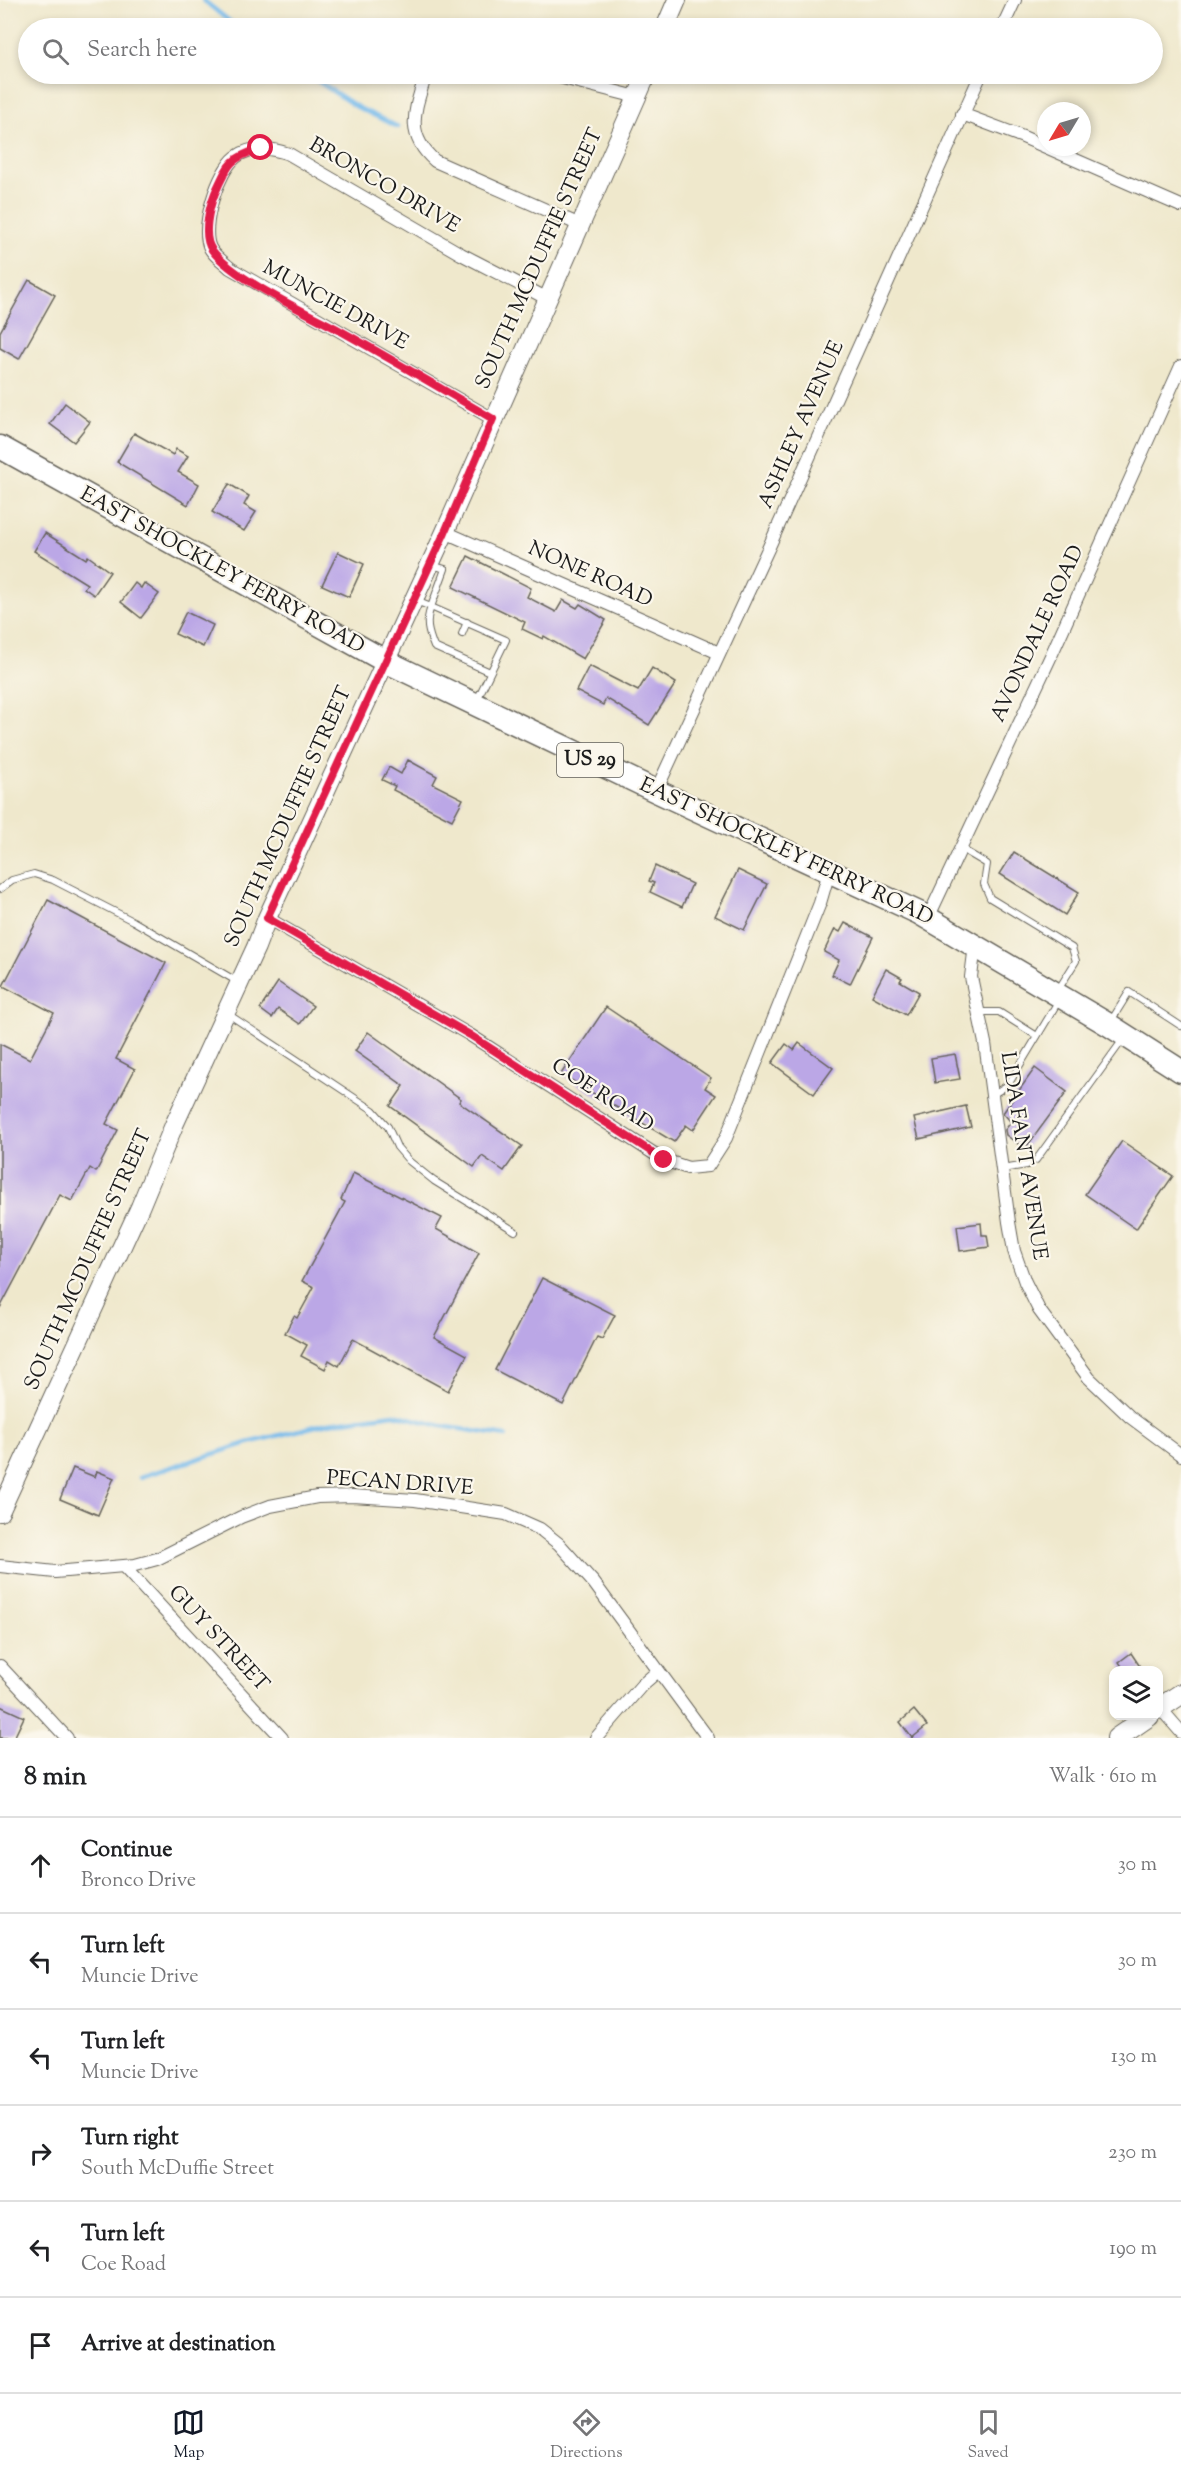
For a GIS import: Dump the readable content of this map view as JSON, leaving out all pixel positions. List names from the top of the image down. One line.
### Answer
{"streets":{"highway":["EAST SHOCKLEY FERRY ROAD","US 29"],"street":["BRONCO DRIVE","SOUTH MCDUFFIE STREET","MUNCIE DRIVE","ASHLEY AVENUE","NONE ROAD","AVONDALE ROAD","COE ROAD","LIDA FANT AVENUE","PECAN DRIVE","GUY STREET"]},"crossings":[["BRONCO DRIVE","SOUTH MCDUFFIE STREET"],["BRONCO DRIVE","MUNCIE DRIVE"],["SOUTH MCDUFFIE STREET","MUNCIE DRIVE"],["SOUTH MCDUFFIE STREET","EAST SHOCKLEY FERRY ROAD"],["SOUTH MCDUFFIE STREET","NONE ROAD"],["SOUTH MCDUFFIE STREET","COE ROAD"],["ASHLEY AVENUE","EAST SHOCKLEY FERRY ROAD"],["ASHLEY AVENUE","NONE ROAD"],["EAST SHOCKLEY FERRY ROAD","AVONDALE ROAD"],["EAST SHOCKLEY FERRY ROAD","COE ROAD"],["EAST SHOCKLEY FERRY ROAD","LIDA FANT AVENUE"],["PECAN DRIVE","GUY STREET"]],"north":"bottom left","page":{"search":"Search here","heading":["8 min","Walk · 610 m"],"list":[["Continue","Bronco Drive","30 m"],["Turn left","Muncie Drive","30 m"],["Turn left","Muncie Drive","130 m"],["Turn right","South McDuffie Street","230 m"],["Turn left","Coe Road","190 m"],"Arrive at destination"],"nav":["Map","Directions","Saved"]}}
